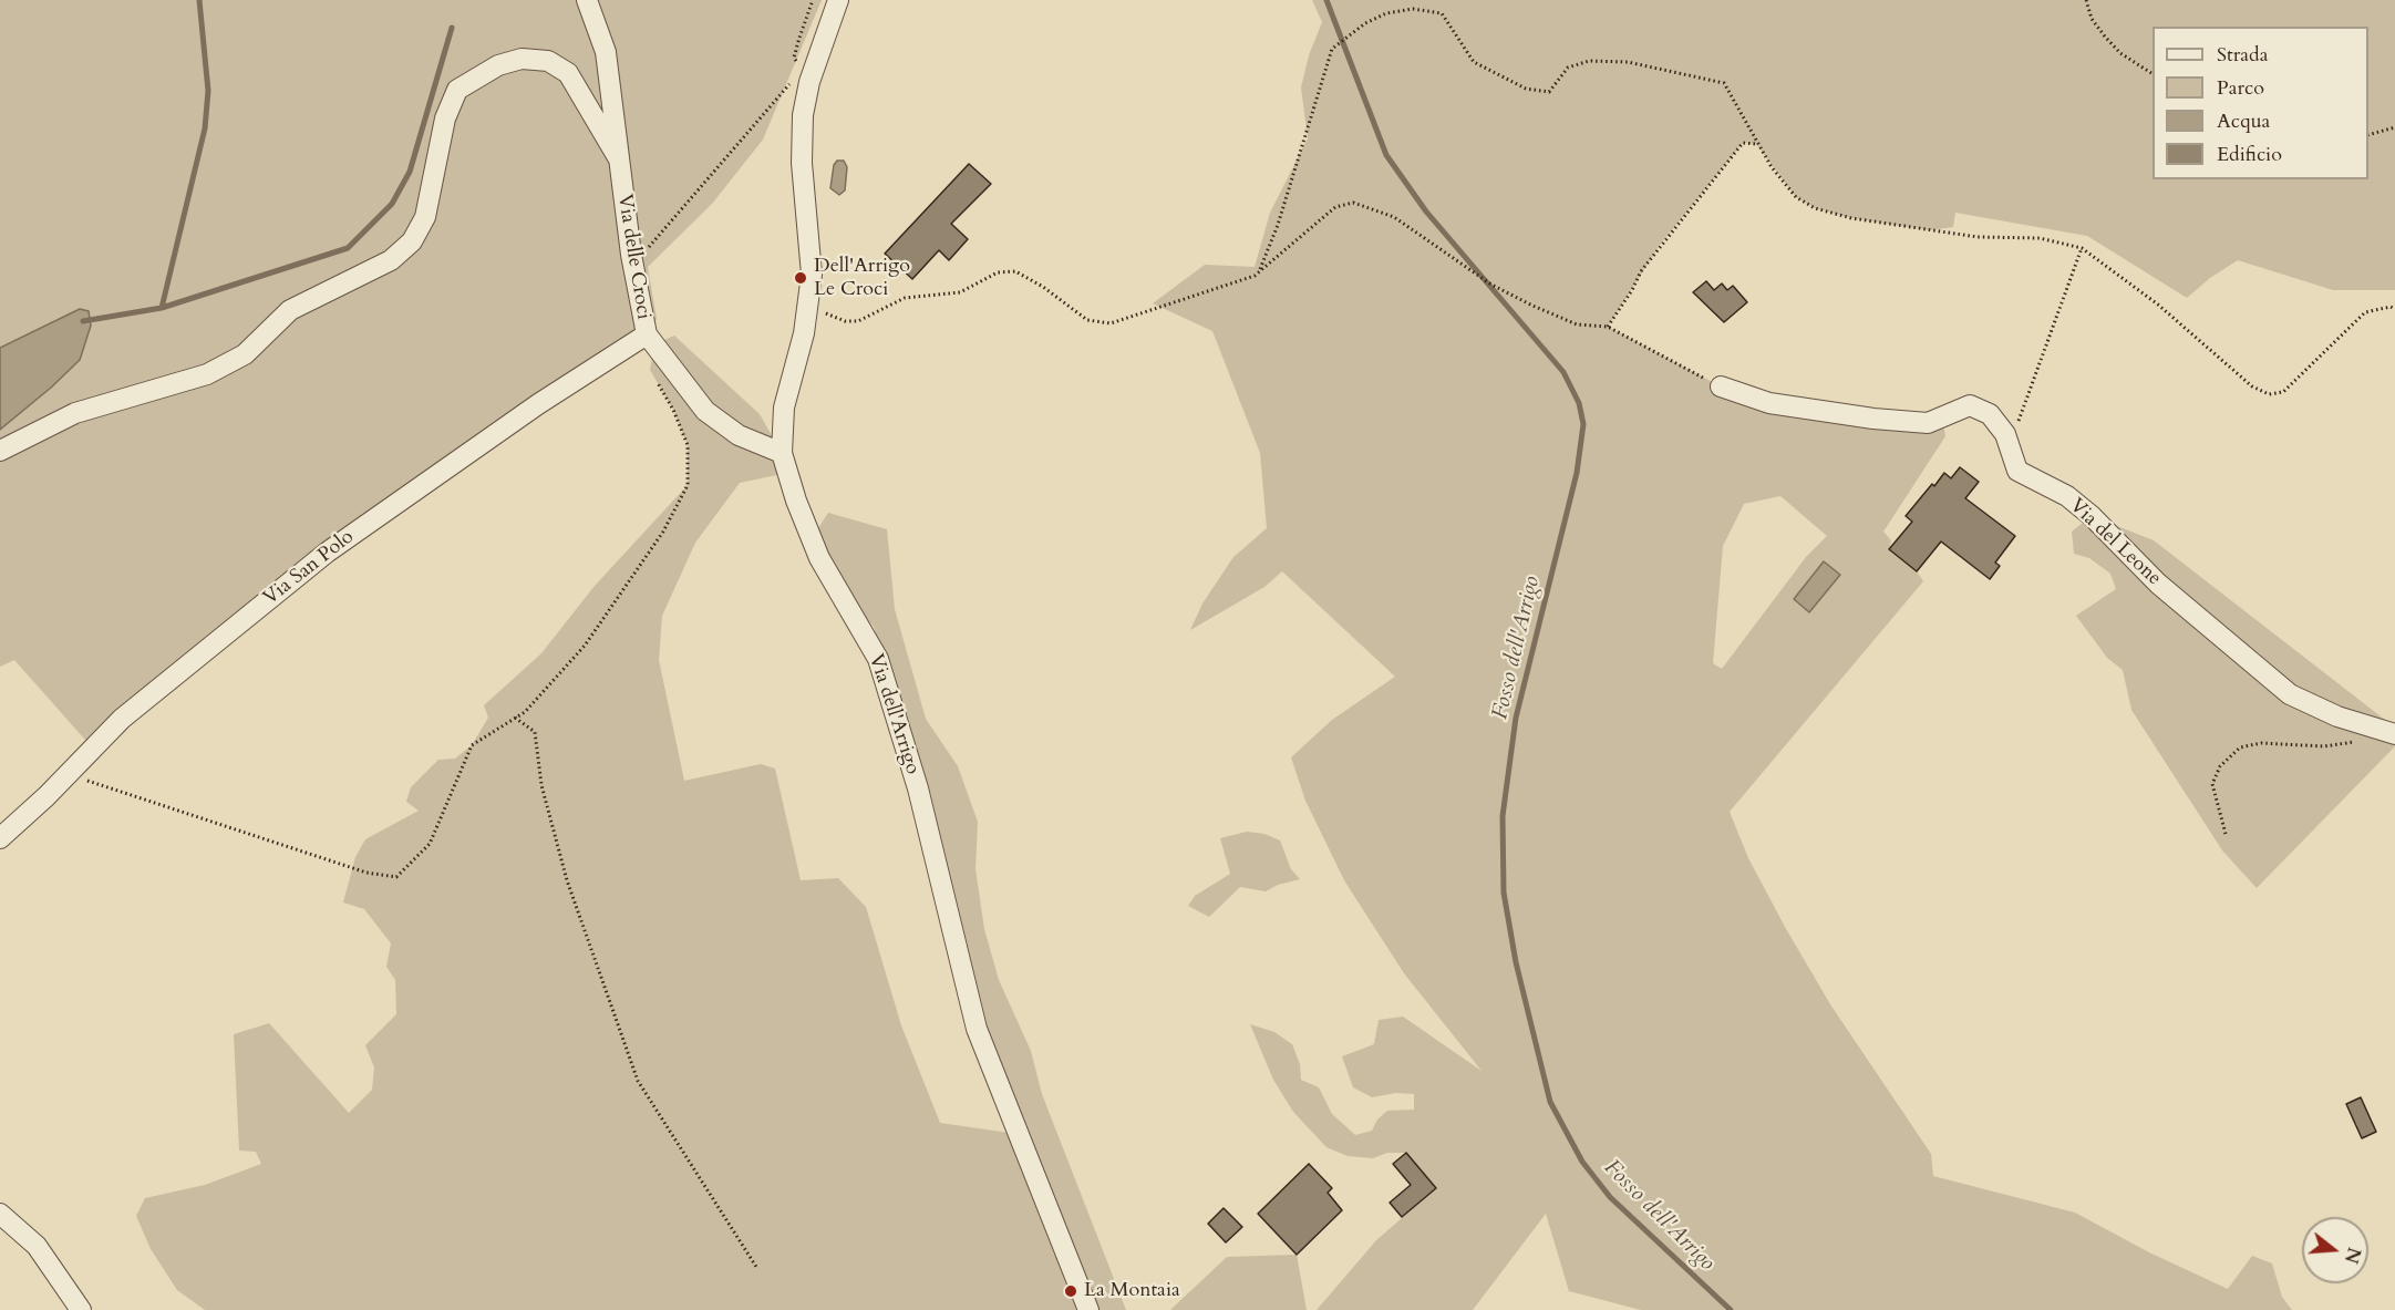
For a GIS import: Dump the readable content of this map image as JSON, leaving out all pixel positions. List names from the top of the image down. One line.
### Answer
{"streets":{"street":["Via delle Croci","Via del Leone","Via San Polo","Via dell'Arrigo"]},"crossings":[["Via delle Croci","Via San Polo"],["Via delle Croci","Via dell'Arrigo"]],"water":["Fosso dell'Arrigo"],"places":["Dell'Arrigo Le Croci","La Montaia"],"legend":["Strada","Parco","Acqua","Edificio"],"north":"right"}
